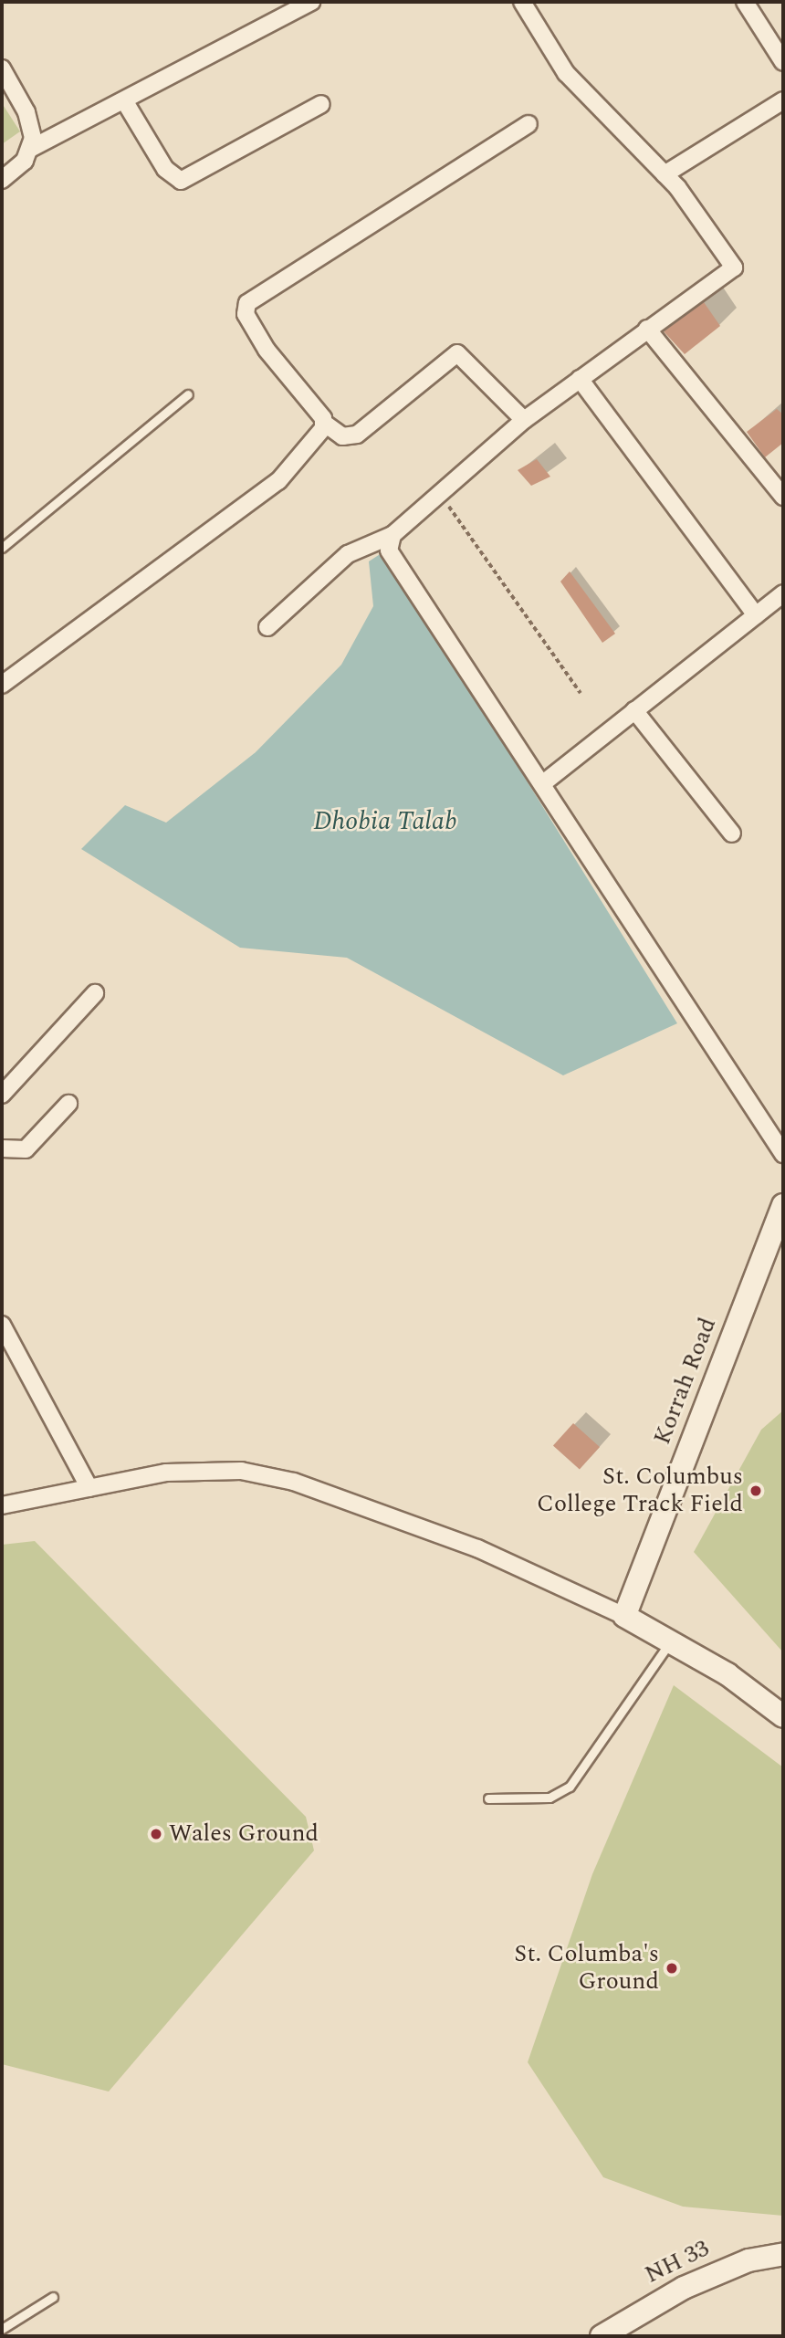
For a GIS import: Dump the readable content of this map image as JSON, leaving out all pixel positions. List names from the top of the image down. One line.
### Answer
{"streets":{"main road":["Korrah Road","NH 33"]},"water":["Dhobia Talab"],"places":["St. Columbus College Track Field","Wales Ground","St. Columba's Ground"]}
